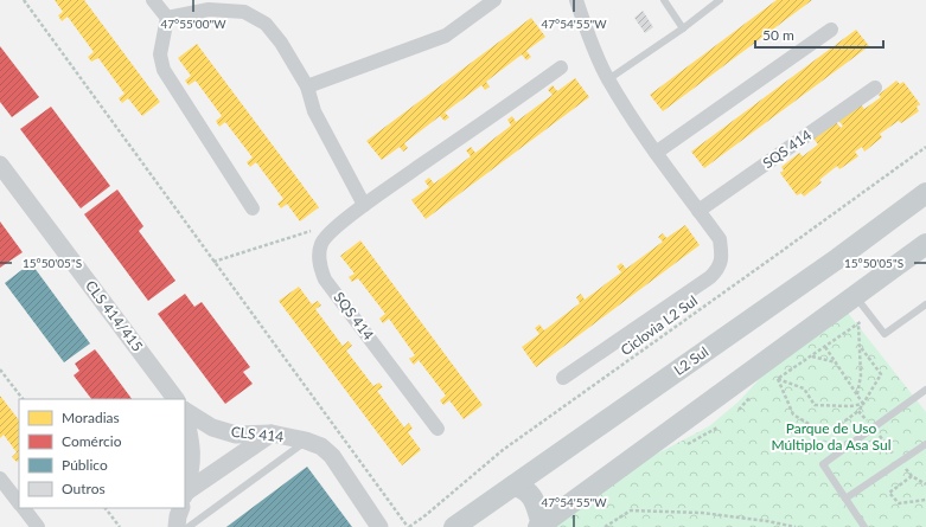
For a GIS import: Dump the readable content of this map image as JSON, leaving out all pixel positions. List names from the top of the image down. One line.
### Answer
{"streets":{"main road":["L2 Sul"],"street":["SQS 414","CLS 414/415","CLS 414"],"path":["Ciclovia L2 Sul"]},"parks":["Parque de Uso Múltiplo da Asa Sul"],"legend":["Moradias","Comércio","Público","Outros"],"scale_bar":"50 m","coordinates":["47°55'00\"W","47°54'55\"W","15°50'05\"S"]}
